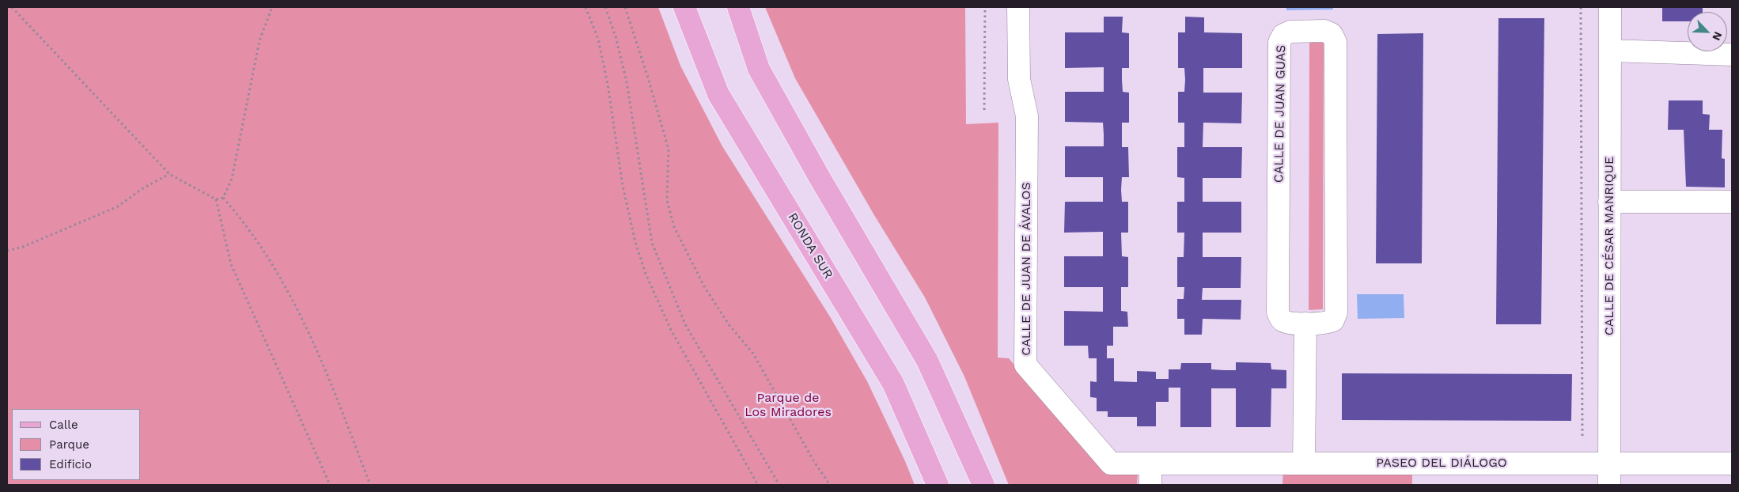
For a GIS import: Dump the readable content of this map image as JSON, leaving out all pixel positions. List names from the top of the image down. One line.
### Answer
{"streets":{"main road":["RONDA SUR"],"street":["CALLE DE JUAN GUAS","CALLE DE CÉSAR MANRIQUE","CALLE DE JUAN DE ÁVALOS","PASEO DEL DIÁLOGO"]},"crossings":[["CALLE DE CÉSAR MANRIQUE","PASEO DEL DIÁLOGO"],["CALLE DE JUAN DE ÁVALOS","PASEO DEL DIÁLOGO"]],"parks":["Parque de Los Miradores"],"legend":["Calle","Parque","Edificio"],"north":"bottom right"}
